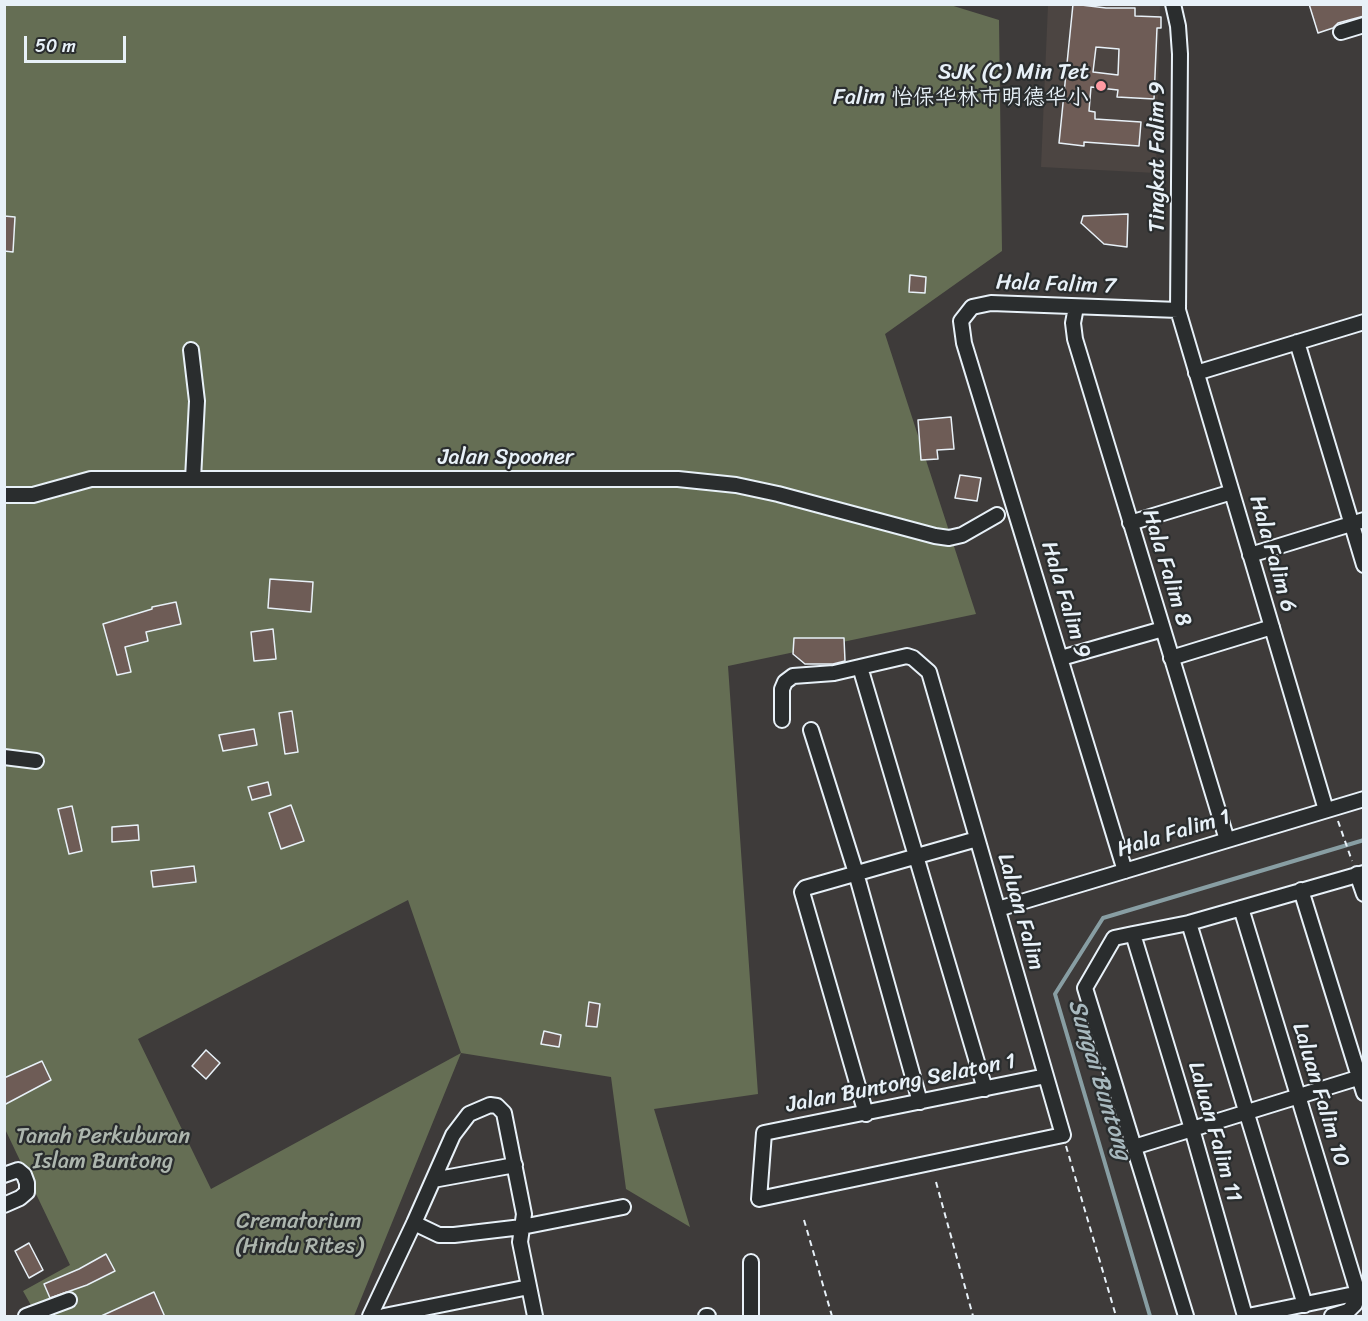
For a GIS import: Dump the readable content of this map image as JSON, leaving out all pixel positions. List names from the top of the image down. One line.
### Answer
{"streets":{"street":["Tingkat Falim 9","Hala Falim 7","Jalan Spooner","Hala Falim 6","Hala Falim 8","Hala Falim 9","Hala Falim 1","Laluan Falim","Jalan Buntong Selaton 1","Laluan Falim 10","Laluan Falim 11"]},"crossings":[["Tingkat Falim 9","Hala Falim 7"],["Tingkat Falim 9","Hala Falim 6"],["Hala Falim 7","Hala Falim 6"],["Hala Falim 7","Hala Falim 8"],["Hala Falim 7","Hala Falim 9"],["Hala Falim 6","Hala Falim 1"],["Hala Falim 8","Hala Falim 1"],["Hala Falim 9","Hala Falim 1"],["Hala Falim 1","Laluan Falim"],["Laluan Falim","Jalan Buntong Selaton 1"]],"water":["Sungai Buntong"],"parks":["Tanah Perkuburan Islam Buntong","Crematorium (Hindu Rites)"],"places":["SJK (C) Min Tet Falim 怡保华林市明德华小"],"scale_bar":"50 m"}
